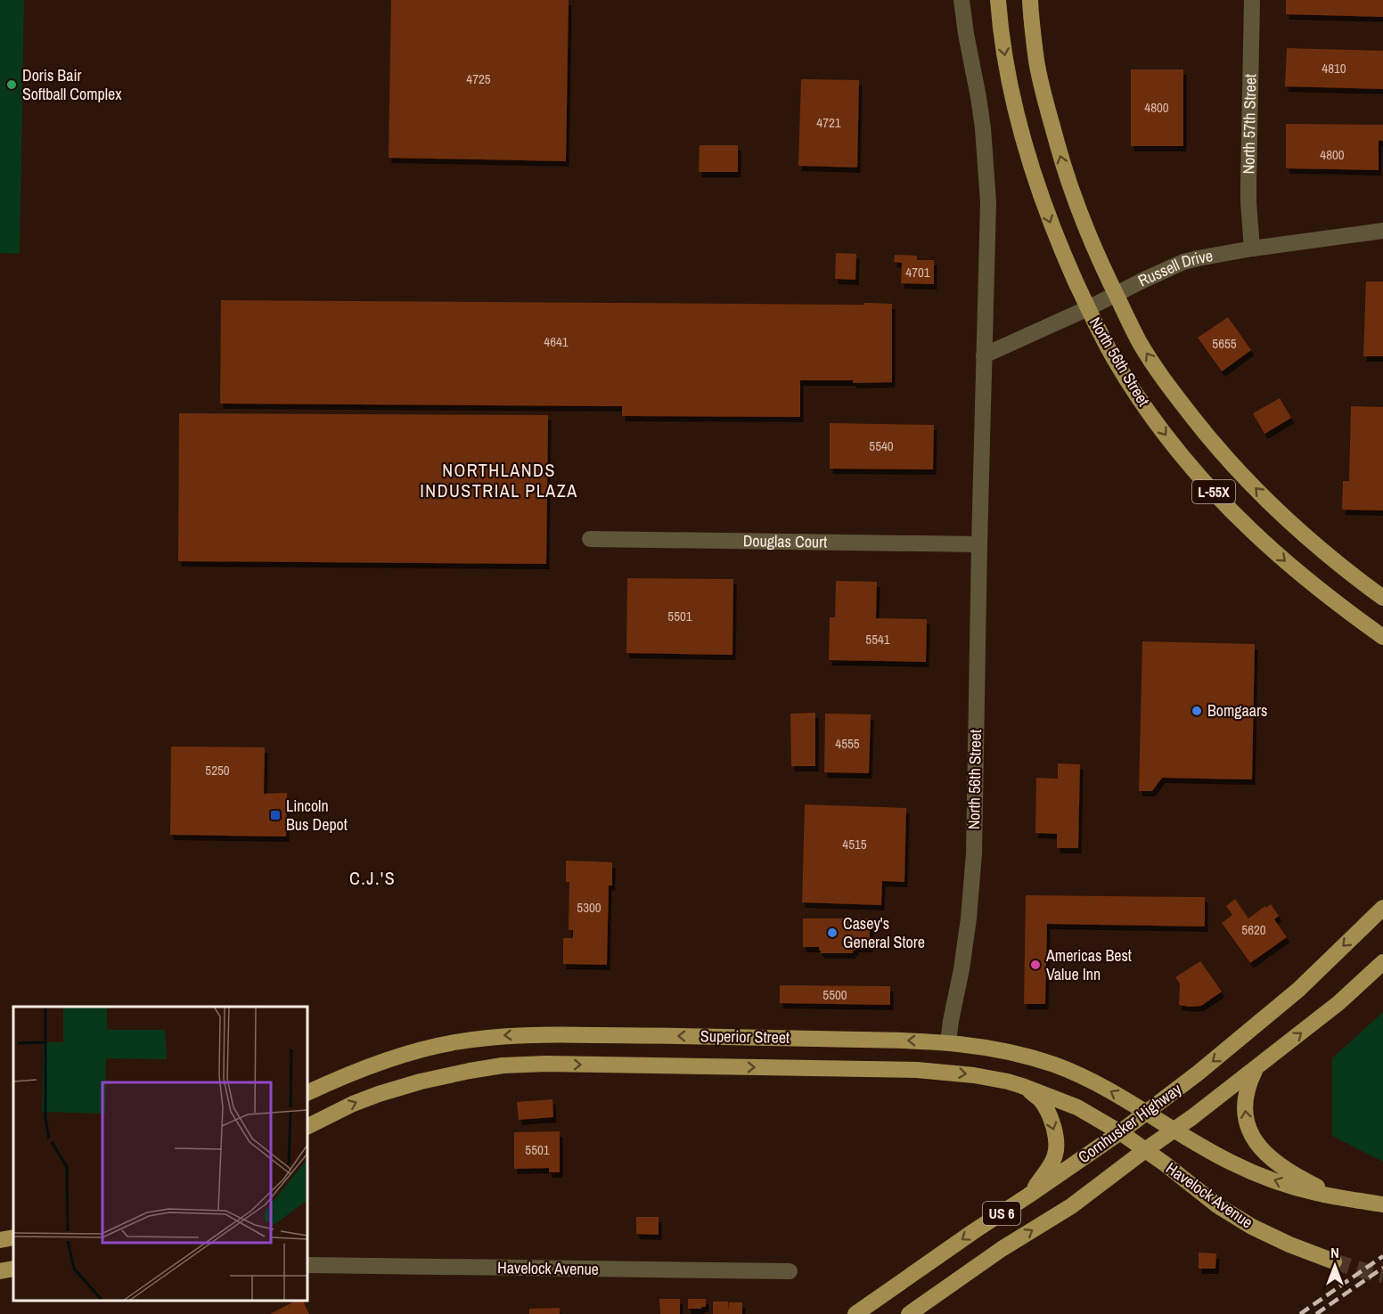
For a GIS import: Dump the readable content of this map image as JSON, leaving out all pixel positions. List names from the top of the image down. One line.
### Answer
{"streets":{"main road":["North 56th Street","L-55X","Superior Street","Cornhusker Highway","Havelock Avenue","US 6"],"street":["North 57th Street","Russell Drive","Douglas Court"]},"crossings":[["North 57th Street","Russell Drive"],["Russell Drive","North 56th Street"],["North 56th Street","Douglas Court"],["North 56th Street","Superior Street"],["Superior Street","Cornhusker Highway"],["Superior Street","Havelock Avenue"],["Cornhusker Highway","Havelock Avenue"]],"districts":["NORTHLANDS INDUSTRIAL PLAZA","C.J.'S"],"places":{"other":["Doris Bair Softball Complex","Bomgaars","Casey's General Store","Americas Best Value Inn"],"transit":["Lincoln Bus Depot"]},"house_numbers":["4810","4725","4800","4721","4800","4701","4641","5655","5540","5501","5541","4555","5250","4515","5300","5620","5500","5501"],"north":"top"}
